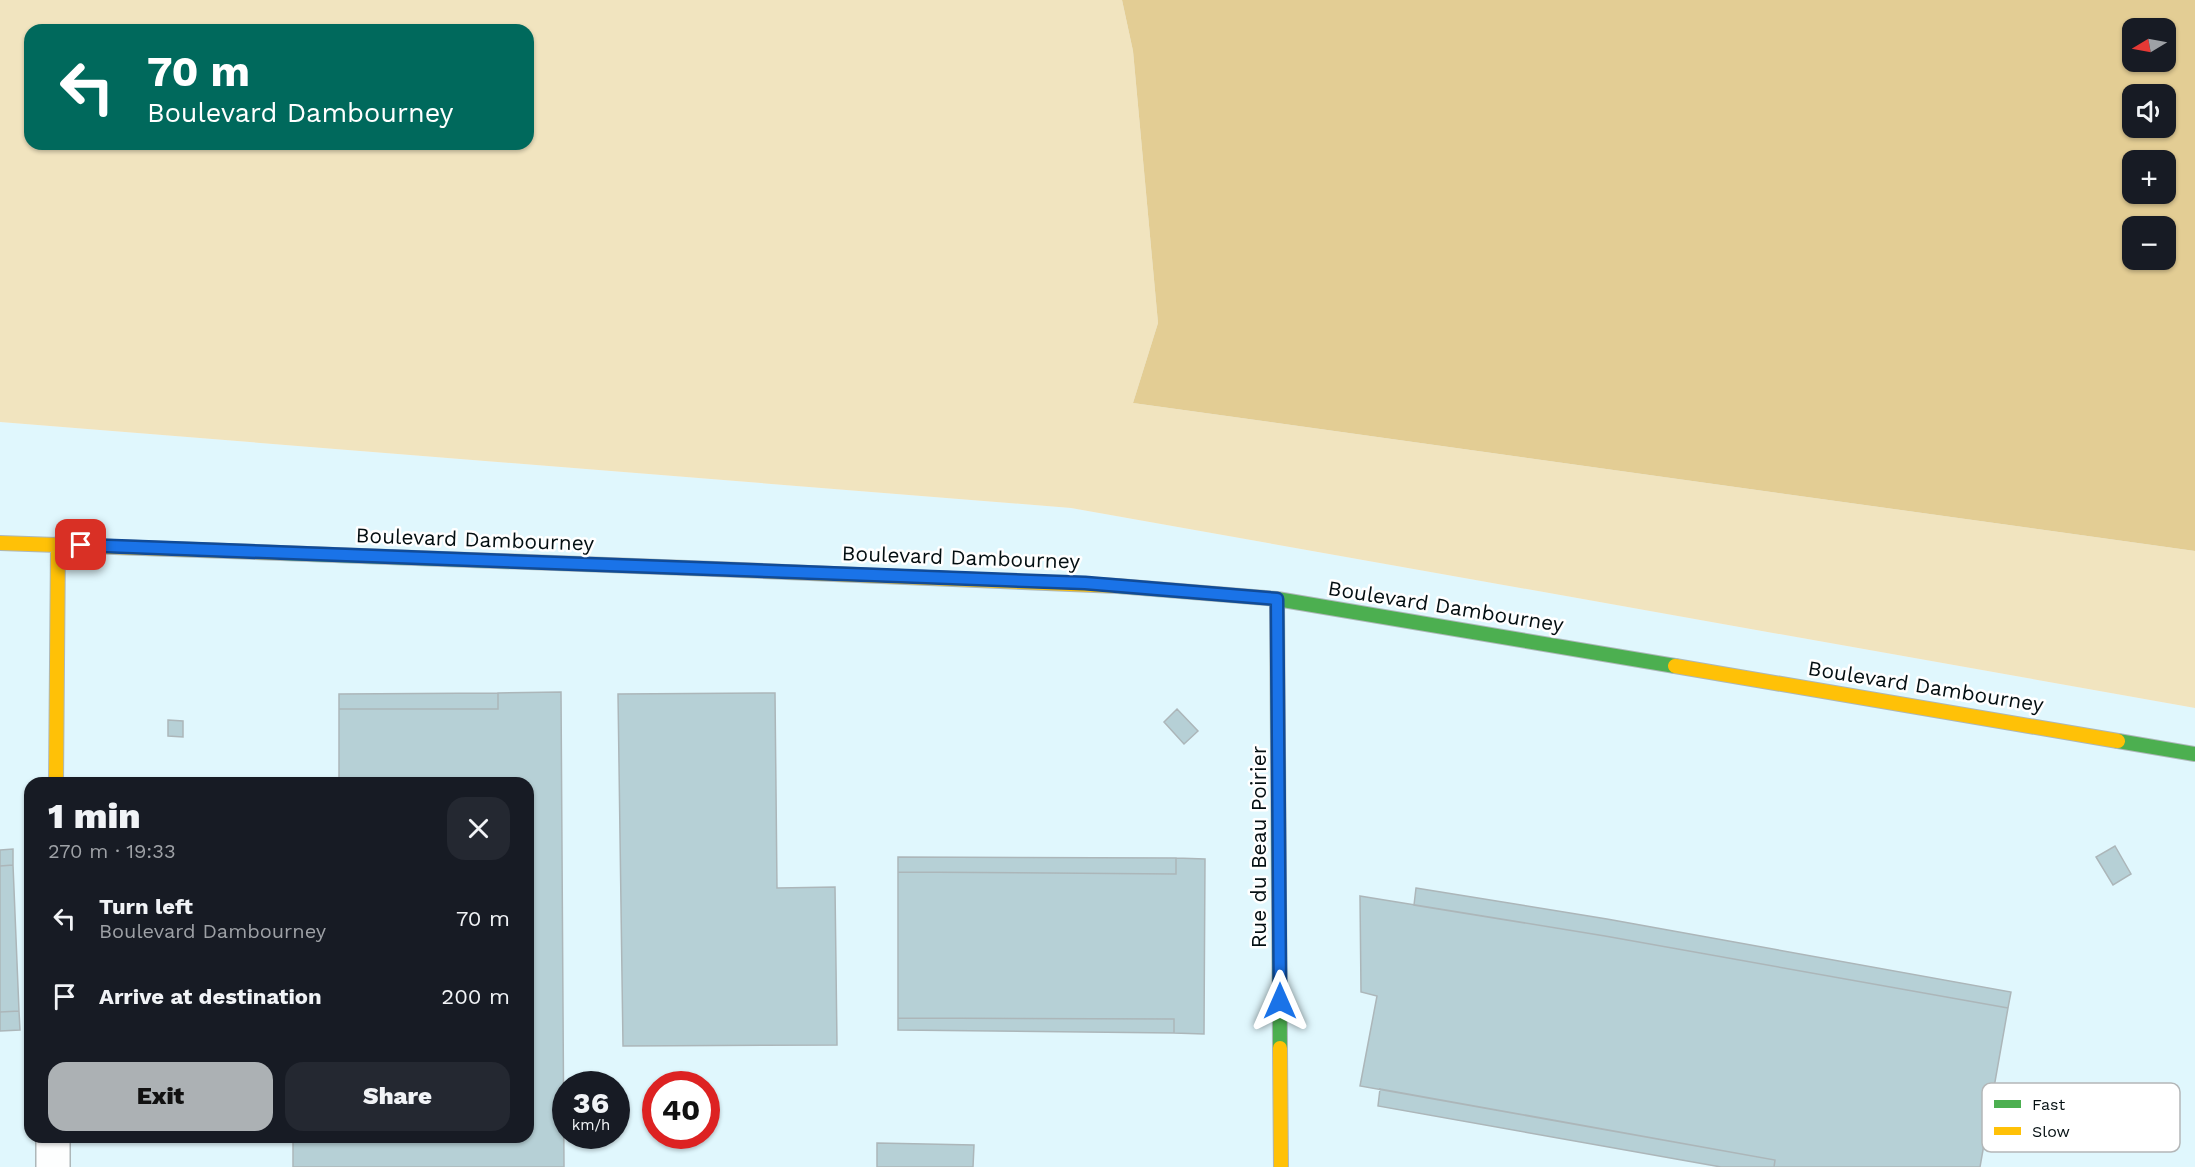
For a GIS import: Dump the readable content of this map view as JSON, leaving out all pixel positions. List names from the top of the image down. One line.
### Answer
{"streets":{"street":["Boulevard Dambourney","Rue du Beau Poirier"]},"crossings":[["Boulevard Dambourney","Rue du Beau Poirier"]],"legend":["Fast","Slow"],"north":"left","page":{"map_buttons":["+","−"],"turn":["70 m","Boulevard Dambourney"],"heading":["1 min","270 m · 19:33"],"list":[{"name":"Turn left","note":"Boulevard Dambourney","value":"70 m"},{"name":"Arrive at destination","value":"200 m"}],"buttons":["Exit","Share"],"speed":"36 km/h","limit":"40"}}
